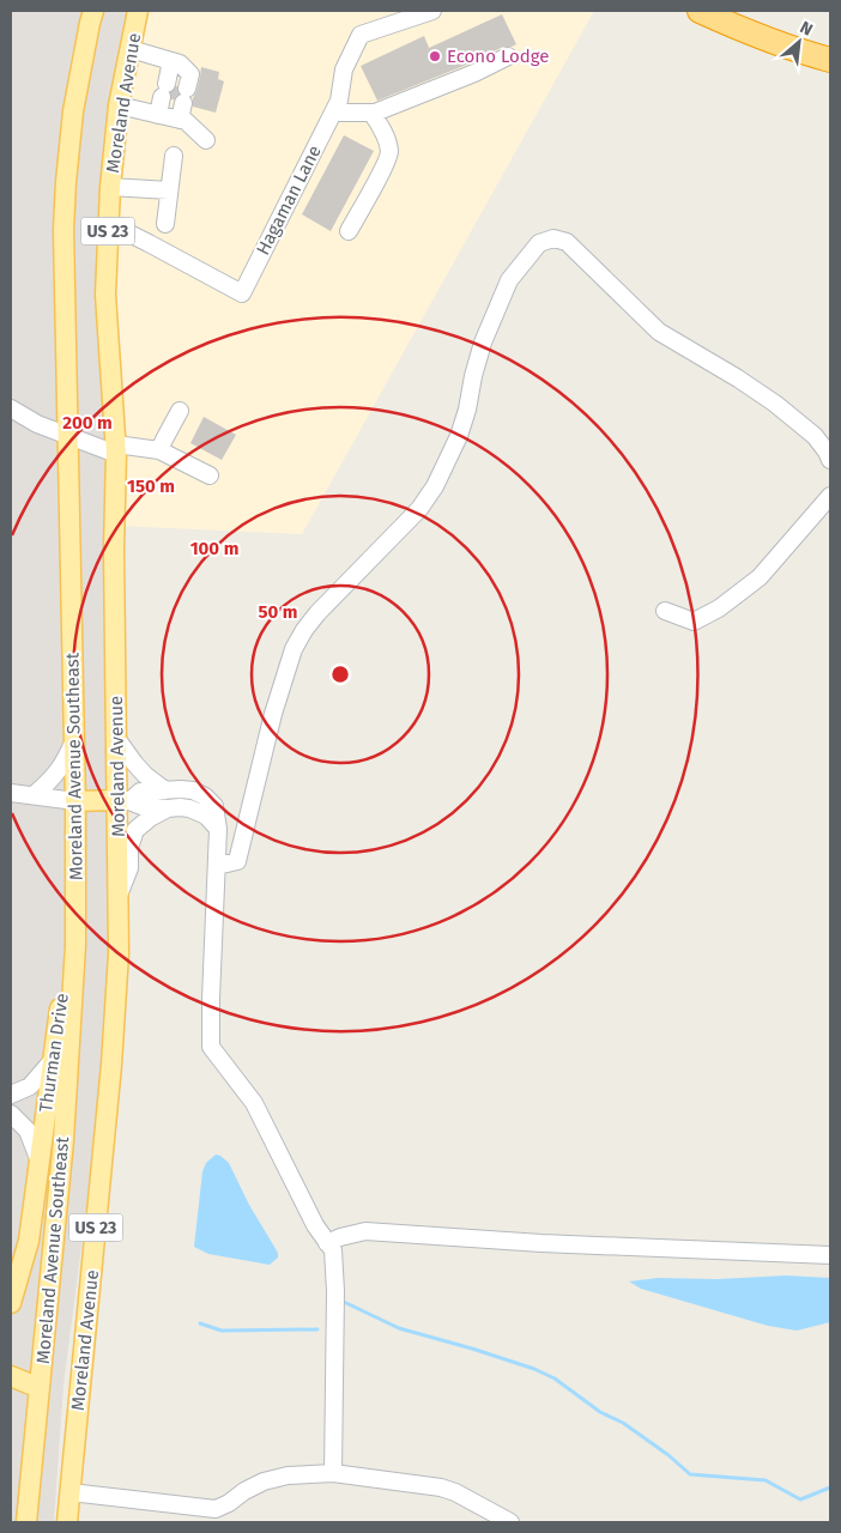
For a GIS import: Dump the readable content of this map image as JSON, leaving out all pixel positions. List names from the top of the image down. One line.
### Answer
{"streets":{"main road":["Moreland Avenue","US 23","Moreland Avenue Southeast","Thurman Drive"],"street":["Hagaman Lane"]},"crossings":[["Moreland Avenue","Hagaman Lane"],["Moreland Avenue Southeast","Thurman Drive"]],"places":["Econo Lodge"],"north":"top right","rings":["200 m","150 m","100 m","50 m"]}
